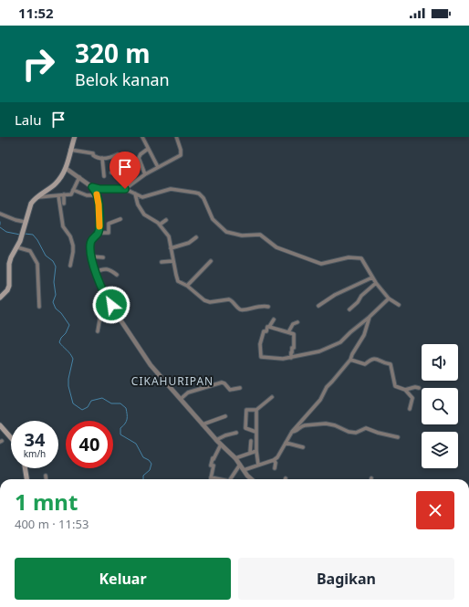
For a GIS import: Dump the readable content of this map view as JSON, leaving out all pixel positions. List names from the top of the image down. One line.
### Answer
{"districts":["CIKAHURIPAN"],"page":{"status":"11:52","turn":["320 m","Belok kanan"],"then":"Lalu","speed":"34 km/h","limit":"40","heading":["1 mnt","400 m · 11:53"],"buttons":["Keluar","Bagikan"]}}
